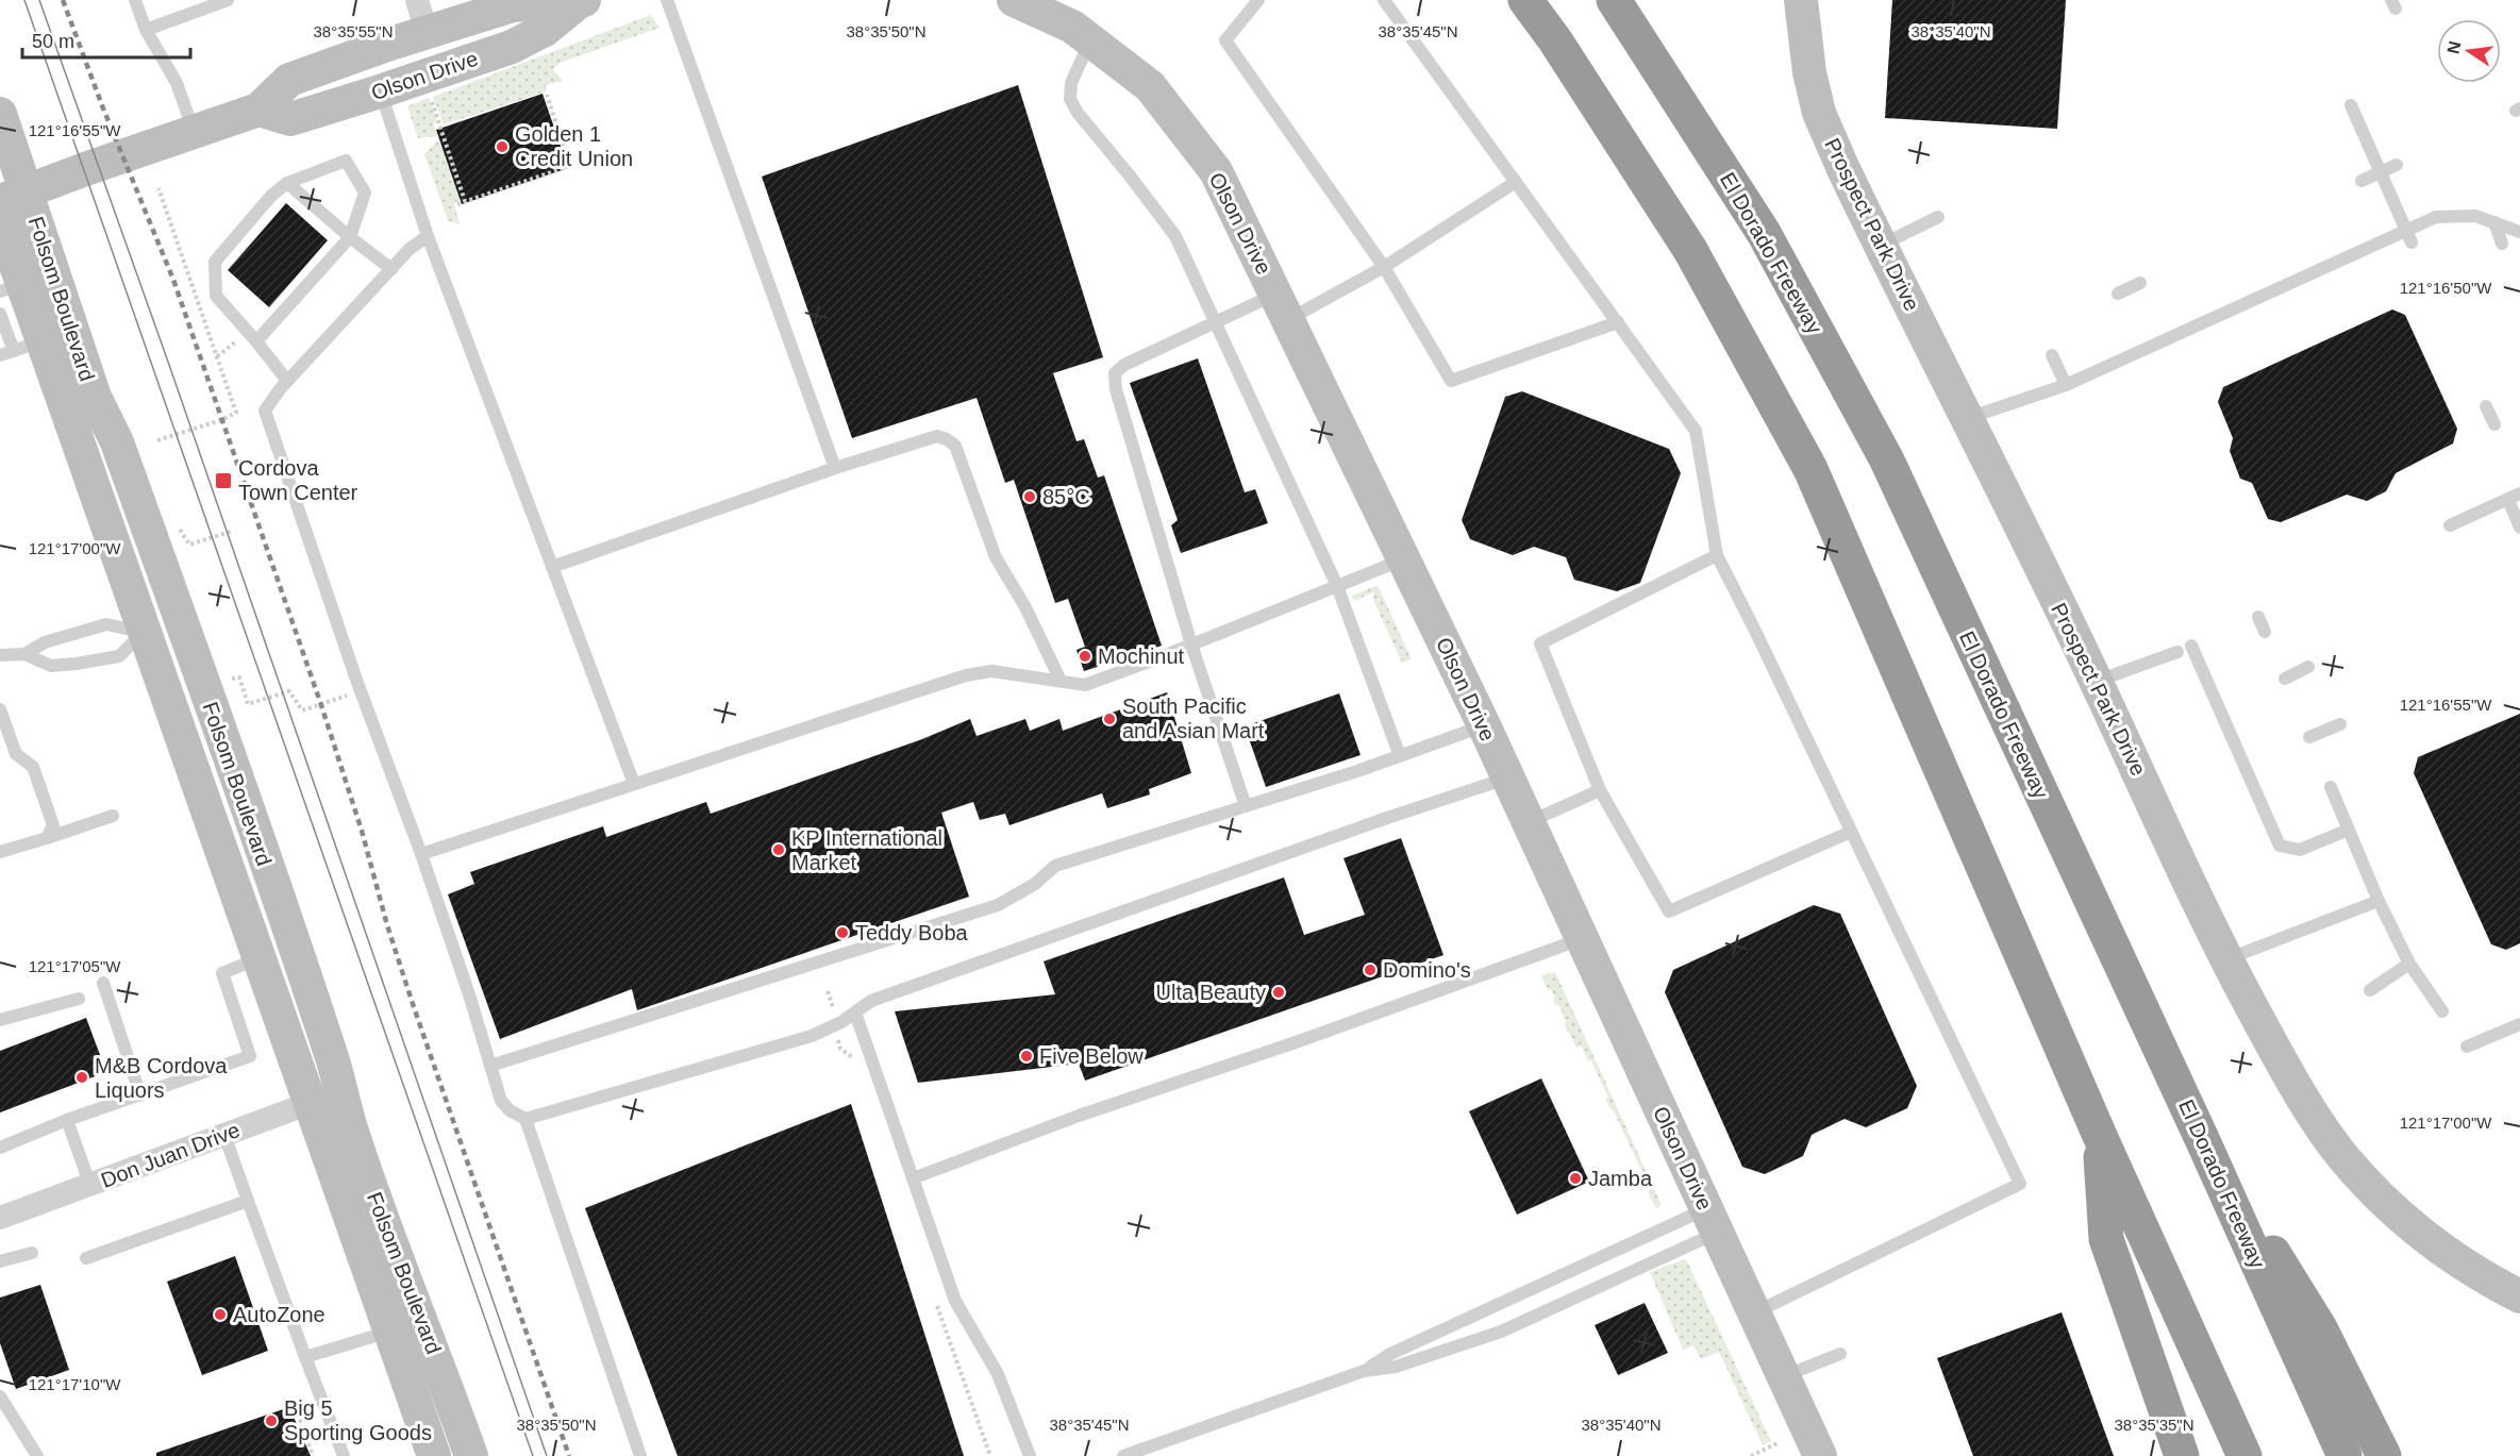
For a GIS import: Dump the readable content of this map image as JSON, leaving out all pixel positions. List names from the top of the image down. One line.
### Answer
{"streets":{"highway":["El Dorado Freeway"],"street":["Olson Drive","Prospect Park Drive","Folsom Boulevard","Don Juan Drive"]},"crossings":[["Olson Drive","Folsom Boulevard"],["Folsom Boulevard","Don Juan Drive"]],"places":{"other":["Golden 1 Credit Union","85°C","Mochinut","South Pacific and Asian Mart","KP International Market","Teddy Boba","Domino's","Ulta Beauty","Five Below","M&B Cordova Liquors","Jamba","AutoZone","Big 5 Sporting Goods"],"transit":["Cordova Town Center"]},"scale_bar":"50 m","north":"left","coordinates":["38°35'55\"N","38°35'50\"N","38°35'45\"N","38°35'40\"N","121°16'55\"W","121°16'50\"W","121°17'00\"W","121°17'05\"W","121°17'10\"W","38°35'35\"N"]}
